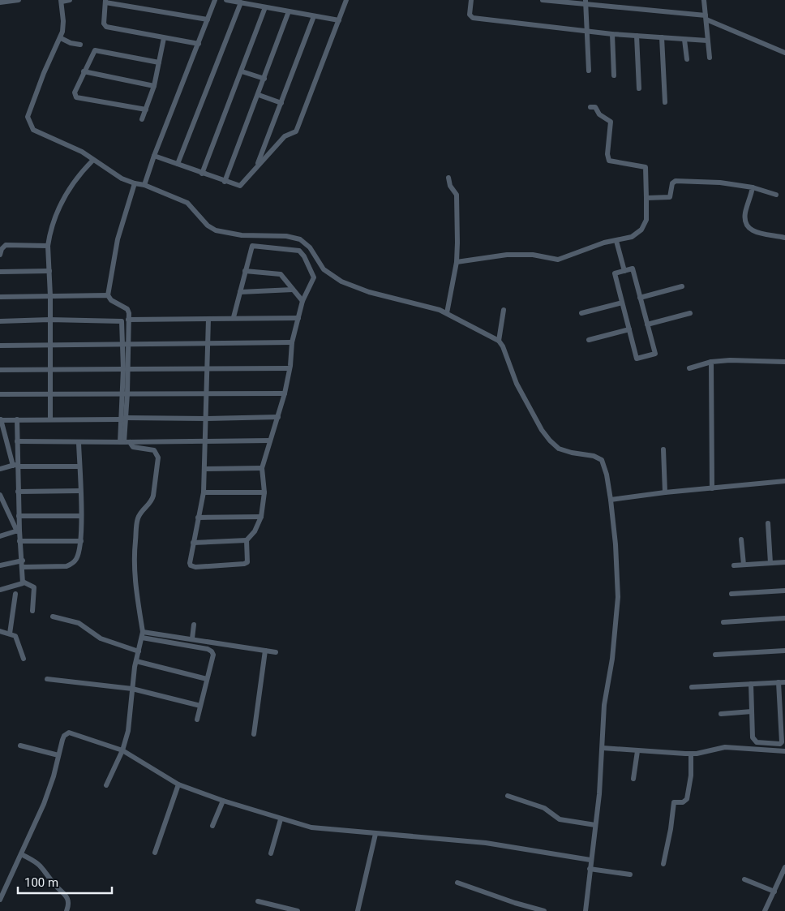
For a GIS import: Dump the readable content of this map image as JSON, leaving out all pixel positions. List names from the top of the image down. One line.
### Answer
{"scale_bar":"100 m"}
